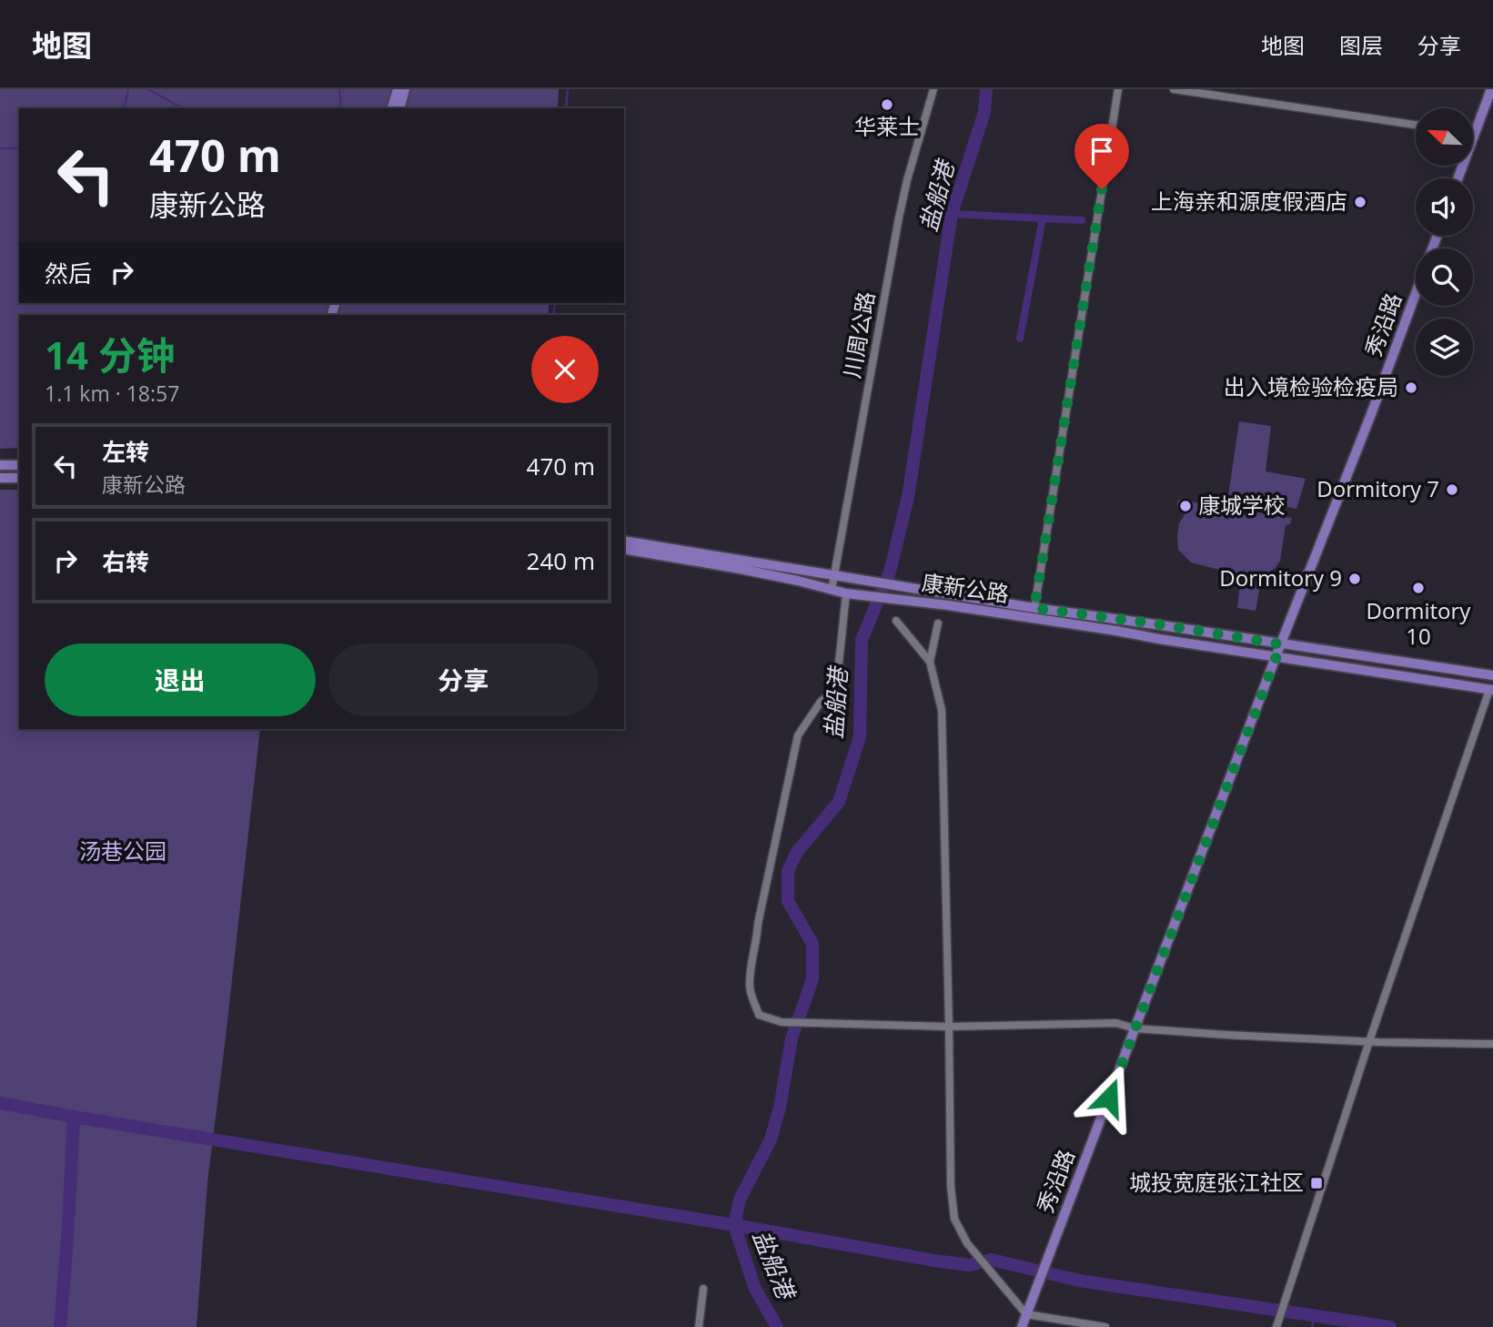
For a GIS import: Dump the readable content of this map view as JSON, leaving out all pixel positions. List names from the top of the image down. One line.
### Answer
{"streets":{"main road":["秀沿路","康新公路"],"street":["川周公路"]},"crossings":[["秀沿路","康新公路"],["川周公路","康新公路"]],"water":["盐船港"],"parks":["汤巷公园"],"places":{"other":["华莱士","上海亲和源度假酒店","出入境检验检疫局","Dormitory 7","康城学校","Dormitory 9","Dormitory 10"],"transit":["城投宽庭张江社区"]},"north":"top left","page":{"header":"地图","nav":["地图","图层","分享"],"turn":["470 m","康新公路"],"then":"然后","heading":["14 分钟","1.1 km · 18:57"],"list":[{"name":"左转","note":"康新公路","value":"470 m"},{"name":"右转","value":"240 m"}],"buttons":["退出","分享"]}}
